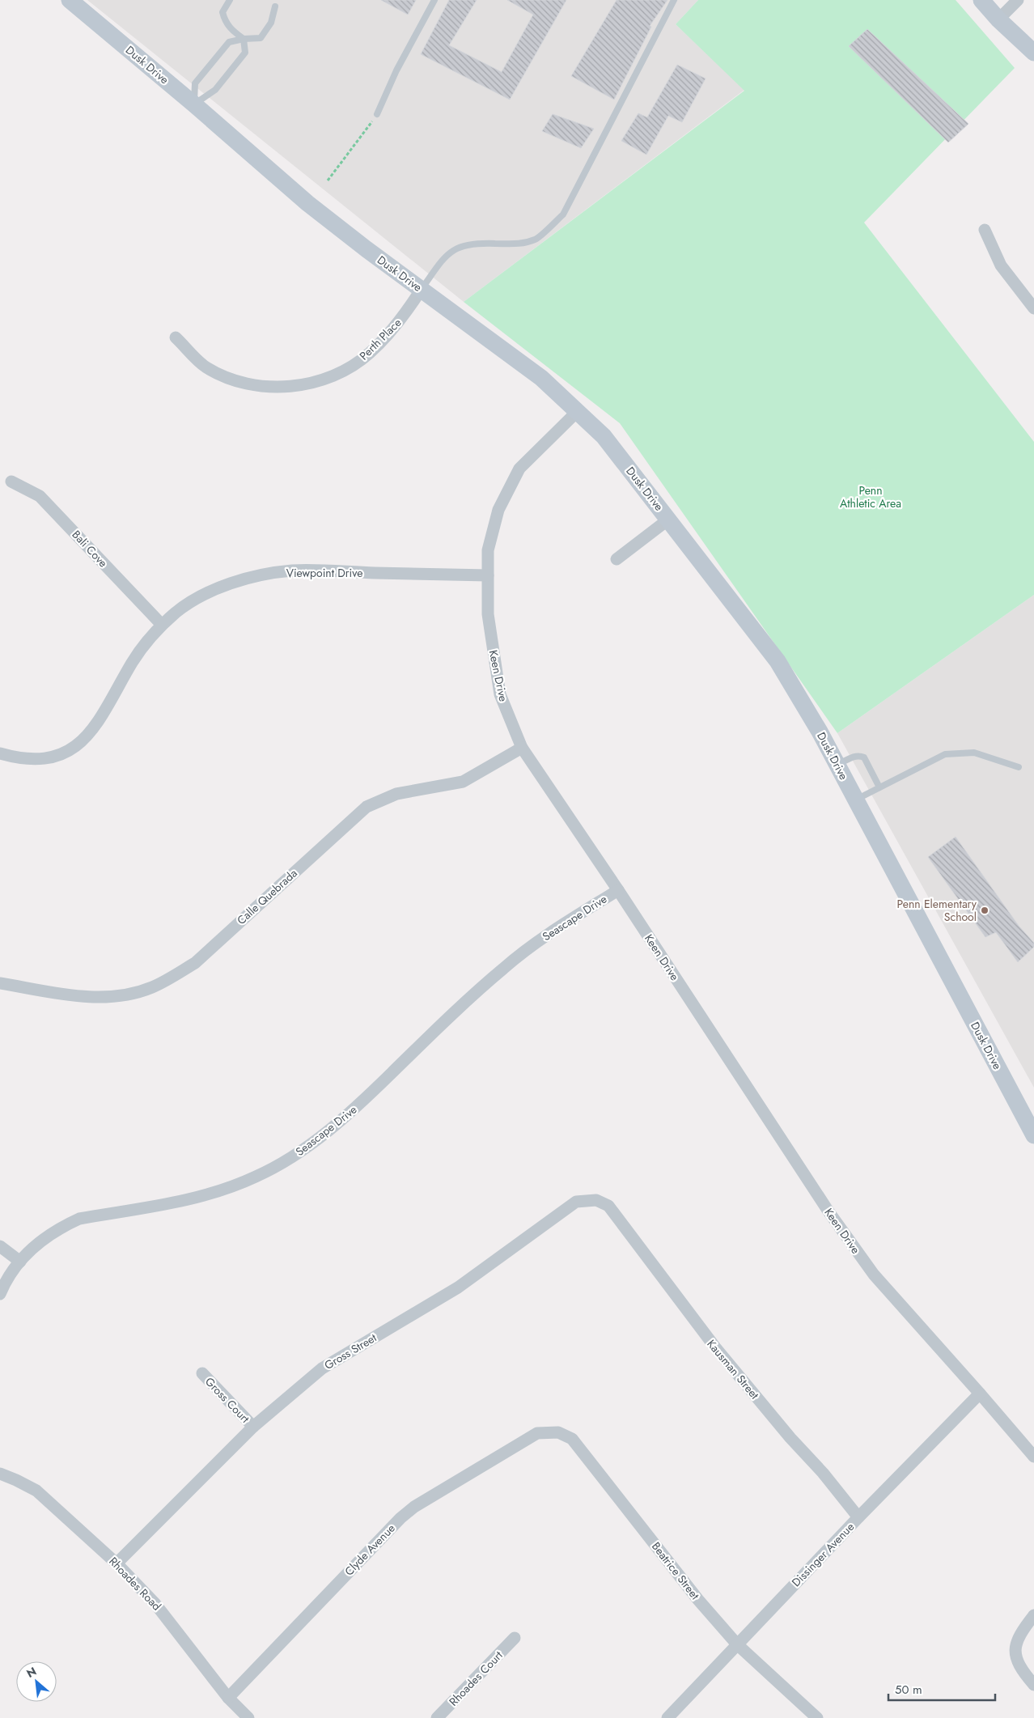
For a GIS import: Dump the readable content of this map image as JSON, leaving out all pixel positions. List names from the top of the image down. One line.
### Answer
{"streets":{"street":["Dusk Drive","Perth Place","Bali Cove","Viewpoint Drive","Keen Drive","Calle Quebrada","Seascape Drive","Gross Street","Kausman Street","Gross Court","Clyde Avenue","Dissinger Avenue","Beatrice Street","Rhoades Road","Rhoades Court"]},"crossings":[["Dusk Drive","Perth Place"],["Dusk Drive","Keen Drive"],["Bali Cove","Viewpoint Drive"],["Viewpoint Drive","Keen Drive"],["Keen Drive","Calle Quebrada"],["Keen Drive","Seascape Drive"],["Keen Drive","Dissinger Avenue"],["Gross Street","Kausman Street"],["Gross Street","Gross Court"],["Gross Street","Rhoades Road"],["Kausman Street","Dissinger Avenue"],["Clyde Avenue","Beatrice Street"],["Clyde Avenue","Rhoades Road"],["Dissinger Avenue","Beatrice Street"]],"parks":["Penn Athletic Area"],"places":["Penn Elementary School"],"scale_bar":"50 m","north":"top left"}
